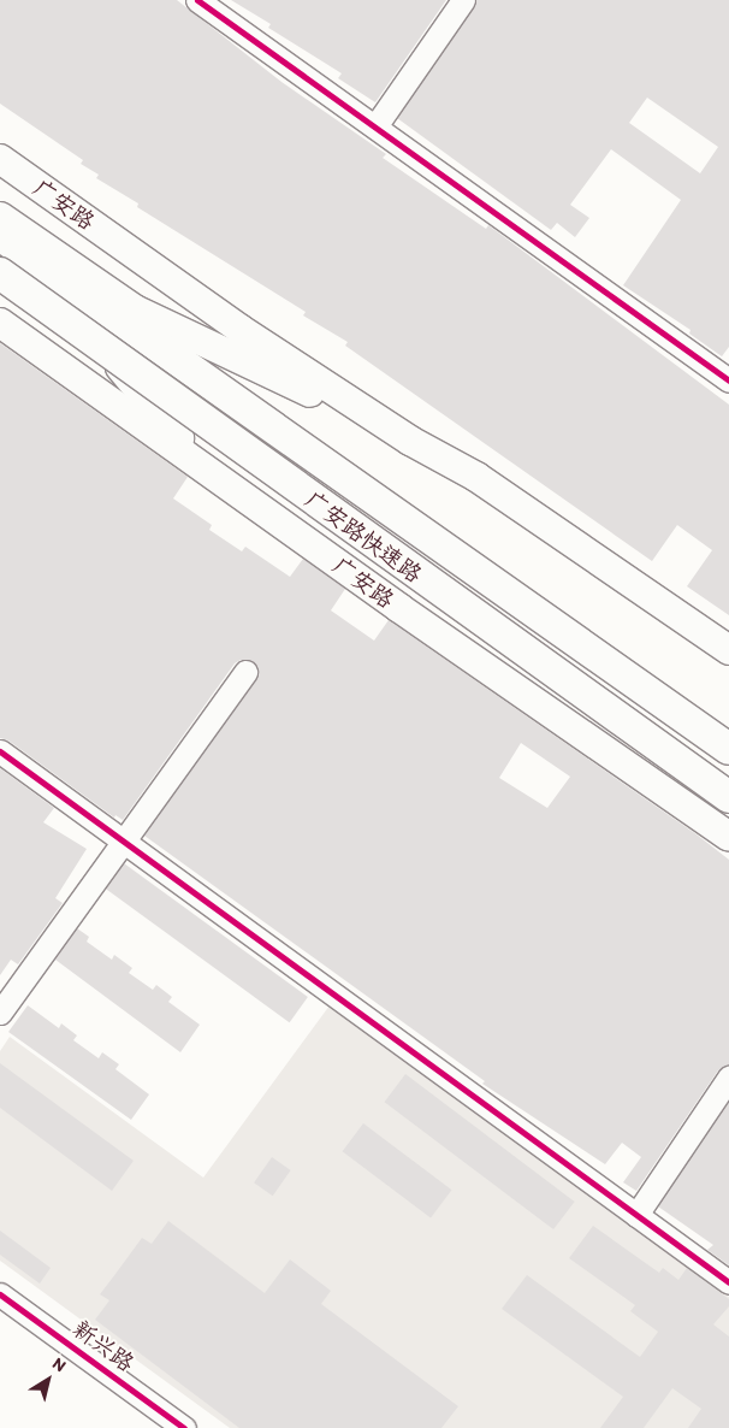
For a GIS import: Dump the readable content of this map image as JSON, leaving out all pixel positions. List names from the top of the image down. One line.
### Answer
{"streets":{"highway":["广安路快速路"],"main road":["广安路"],"street":["新兴路"]},"north":"top right"}
